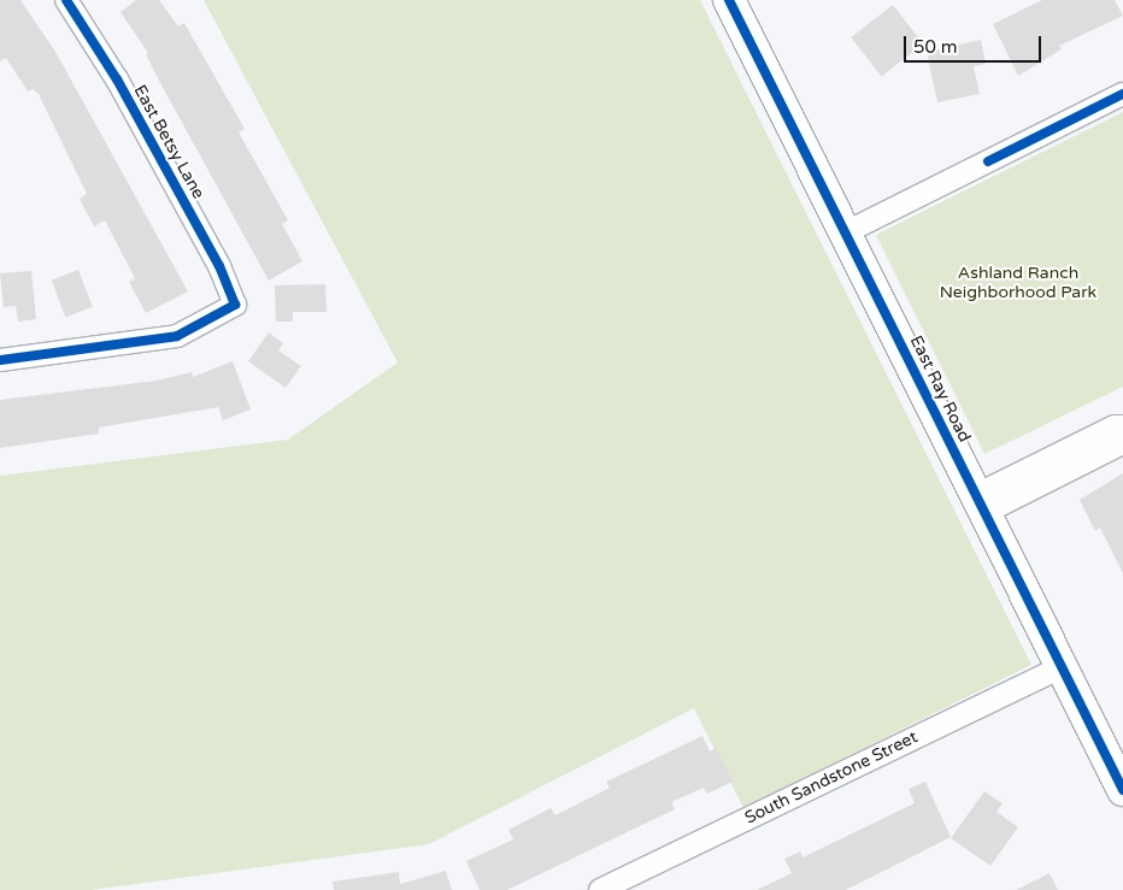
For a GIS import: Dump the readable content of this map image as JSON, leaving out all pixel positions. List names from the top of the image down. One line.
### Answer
{"streets":{"main road":["East Ray Road"],"street":["East Betsy Lane","South Sandstone Street"]},"crossings":[["East Ray Road","South Sandstone Street"]],"parks":["Ashland Ranch Neighborhood Park"],"scale_bar":"50 m"}
